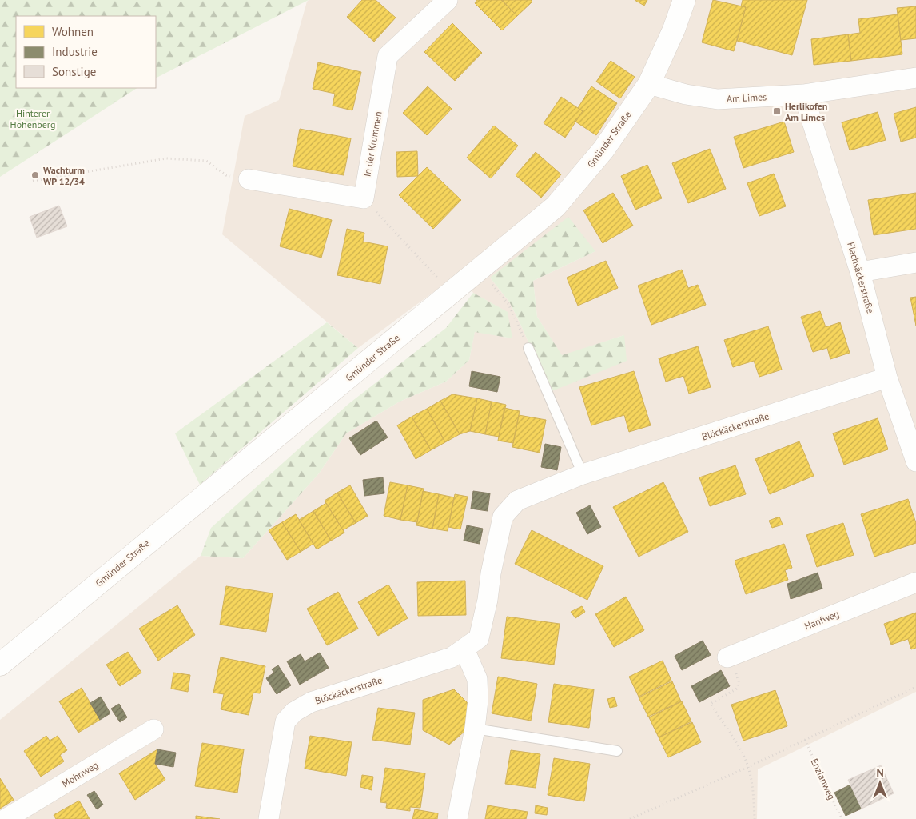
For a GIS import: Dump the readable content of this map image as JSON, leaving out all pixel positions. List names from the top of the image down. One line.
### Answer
{"streets":{"main road":["Gmünder Straße"],"street":["Am Limes","In der Krummen","Flachsäckerstraße","Blöckäckerstraße","Hanfweg","Mohnweg"],"path":["Enzianweg"]},"crossings":[["Am Limes","Gmünder Straße"],["Am Limes","Flachsäckerstraße"],["Flachsäckerstraße","Blöckäckerstraße"]],"parks":["Hinterer Hohenberg"],"places":{"transit":["Herlikofen Am Limes"],"other":["Wachturm WP 12/34"]},"legend":["Wohnen","Industrie","Sonstige"],"north":"top"}
